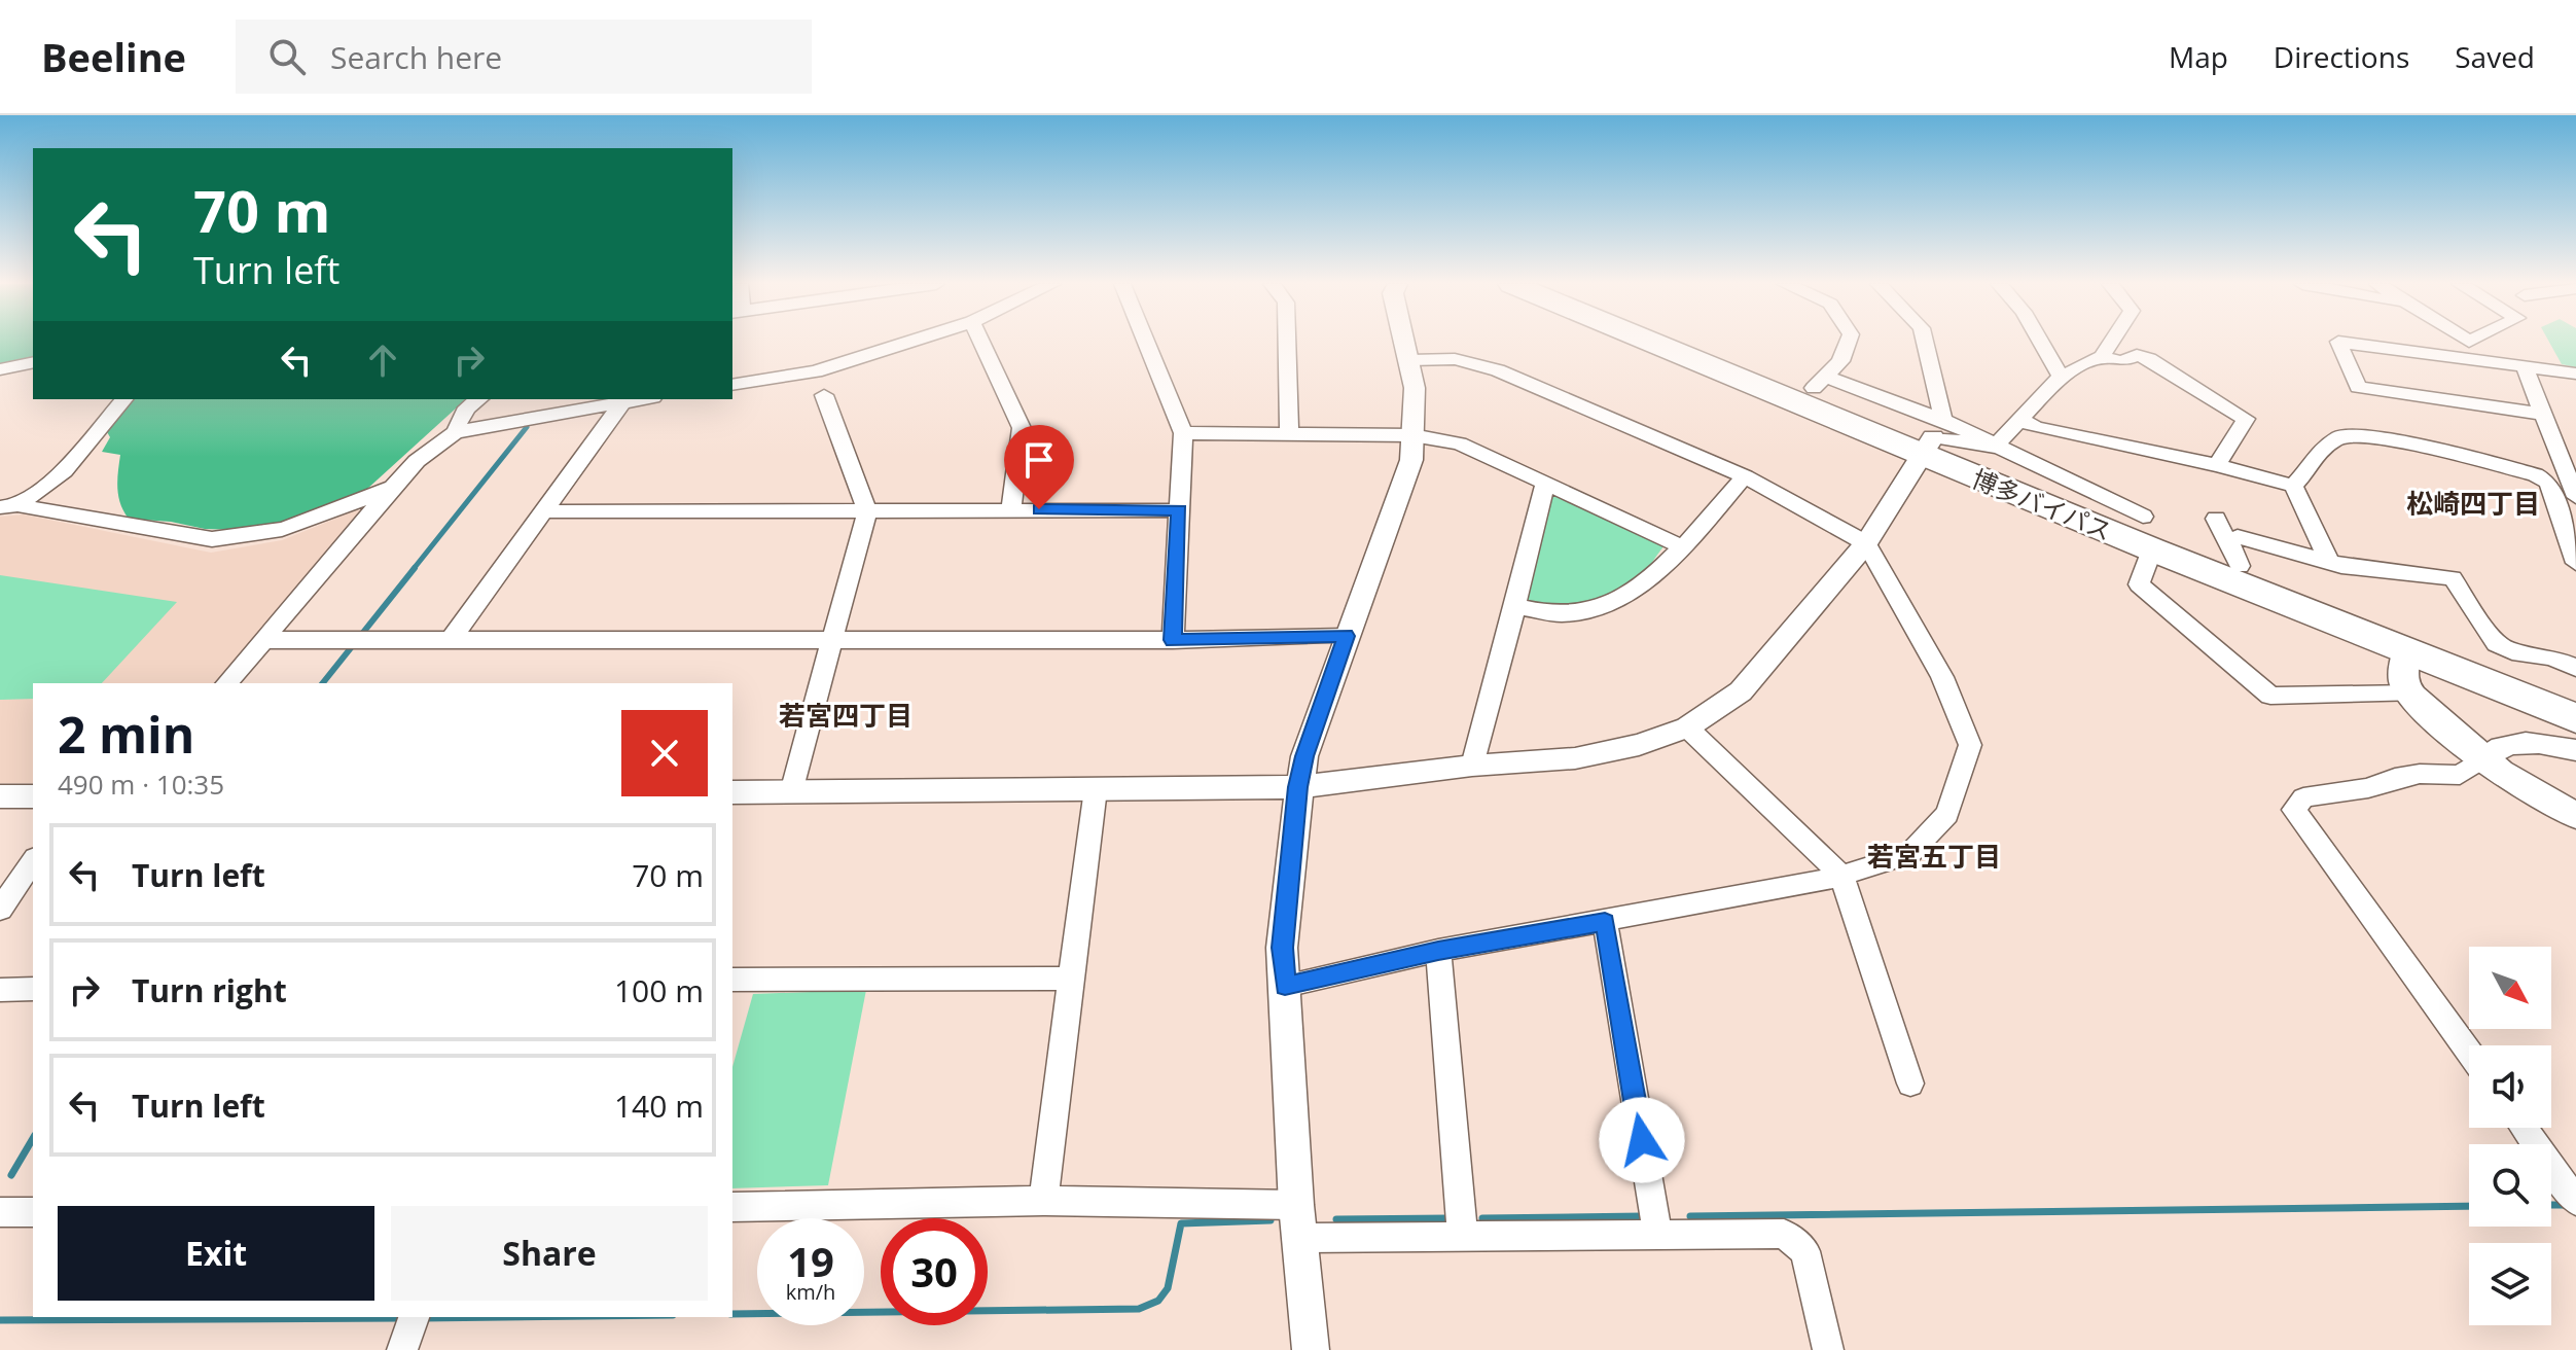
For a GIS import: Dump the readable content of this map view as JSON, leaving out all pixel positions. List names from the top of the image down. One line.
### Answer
{"streets":{"highway":["博多バイパス"]},"districts":["松崎四丁目","若宮四丁目","若宮五丁目"],"north":"bottom right","page":{"header":"Beeline","search":"Search here","nav":["Map","Directions","Saved"],"turn":["70 m","Turn left"],"heading":["2 min","490 m · 10:35"],"list":[{"name":"Turn left","value":"70 m"},{"name":"Turn right","value":"100 m"},{"name":"Turn left","value":"140 m"}],"buttons":["Exit","Share"],"speed":"19 km/h","limit":"30"}}
